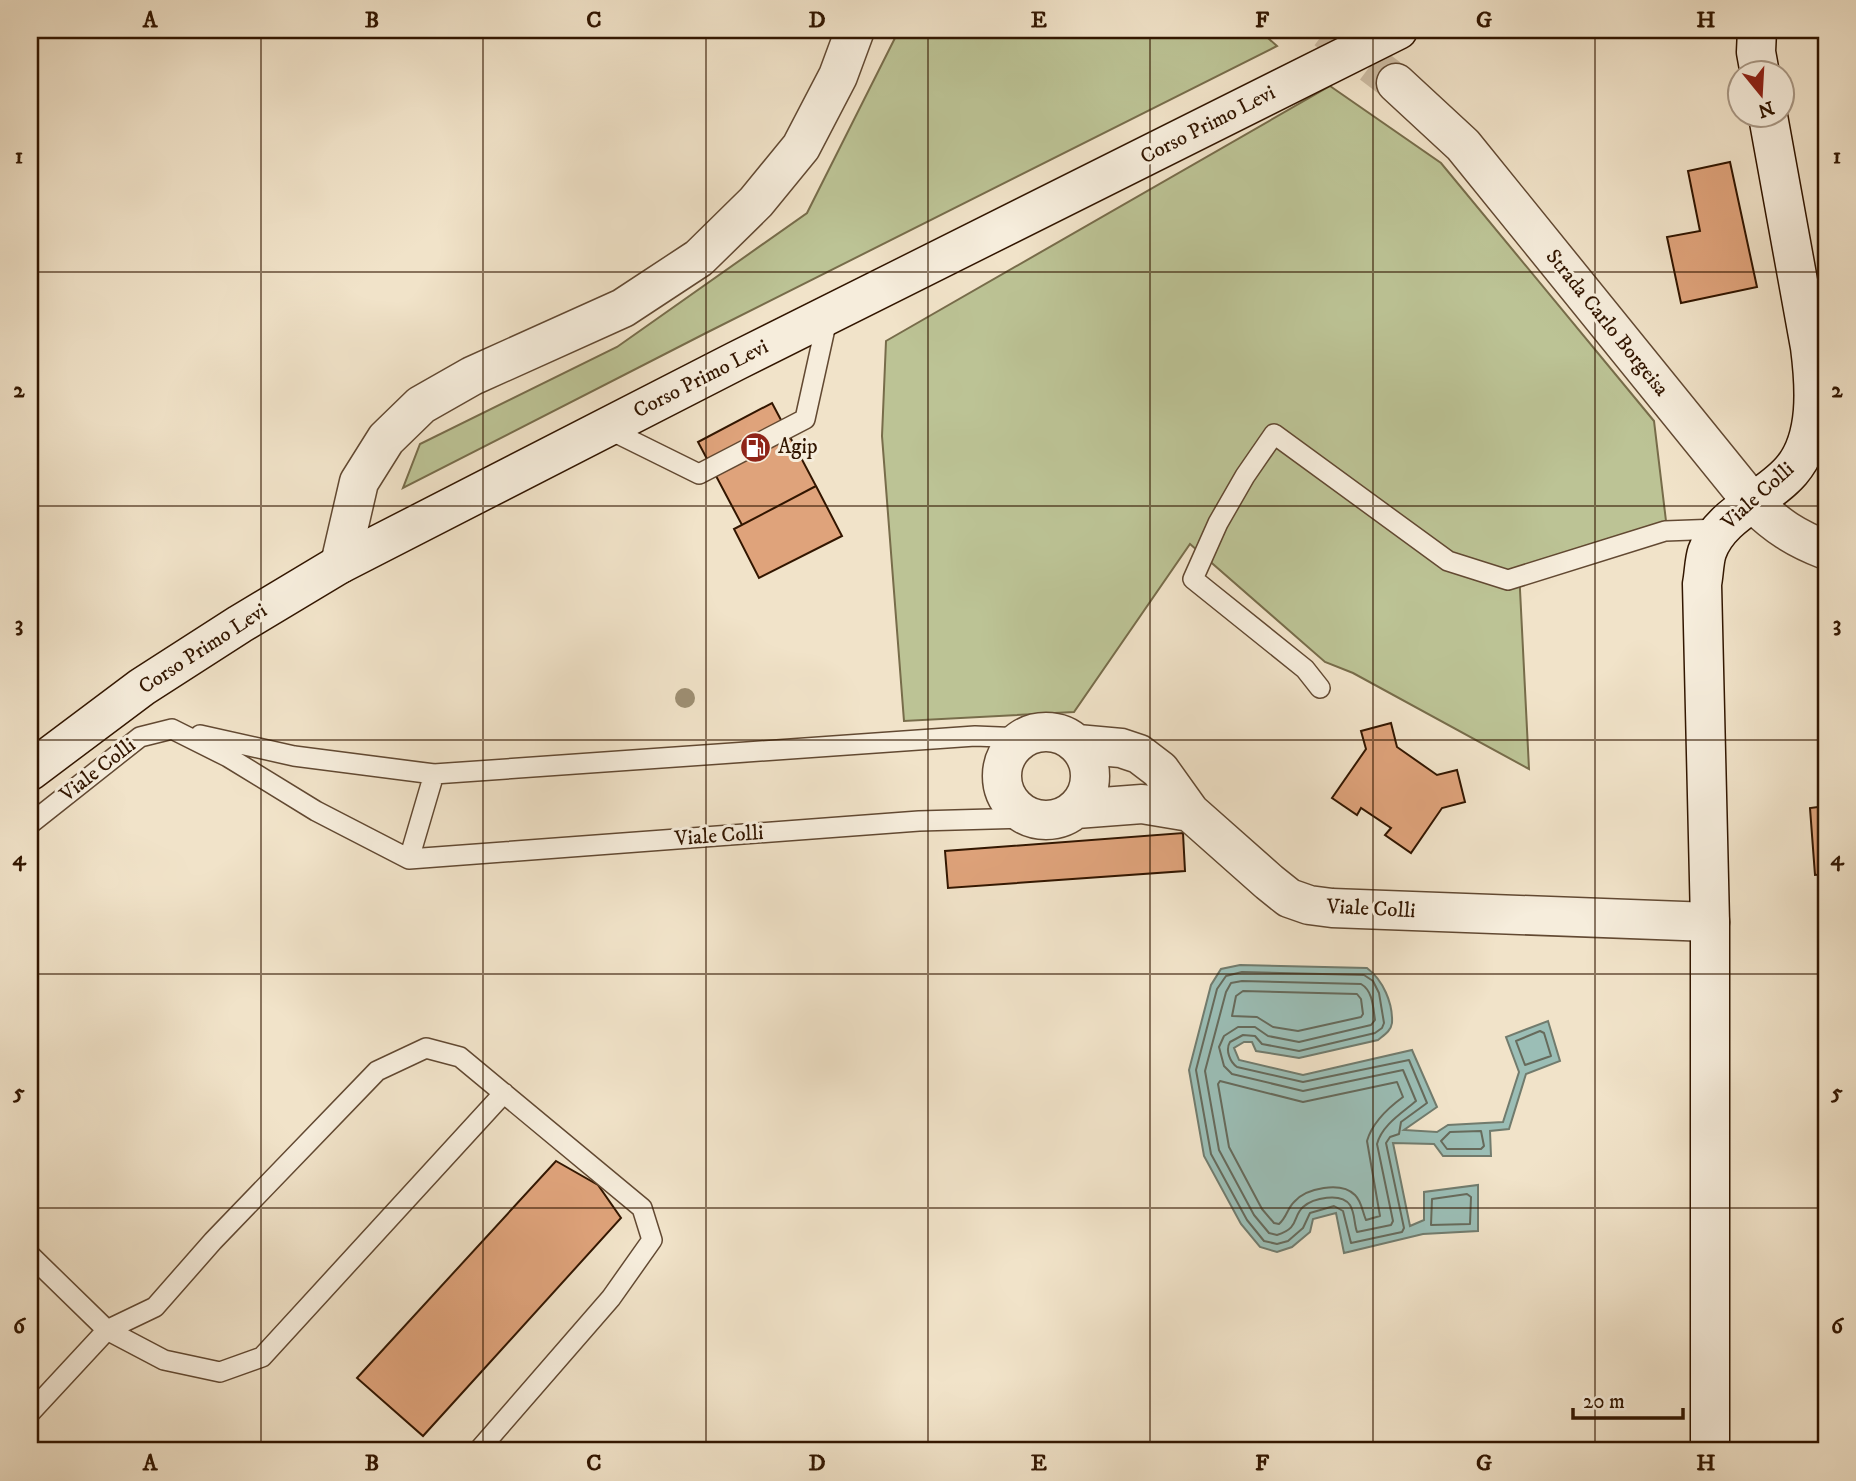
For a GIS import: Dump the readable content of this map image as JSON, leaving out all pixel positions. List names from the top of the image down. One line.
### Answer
{"streets":{"street":["Corso Primo Levi","Strada Carlo Borgeisa","Viale Colli"]},"crossings":[["Strada Carlo Borgeisa","Viale Colli"]],"places":{"fuel station":["Agip"]},"scale_bar":"20 m","north":"bottom","grid":{"columns":["A","B","C","D","E","F","G","H"],"rows":["1","2","3","4","5","6"]}}
